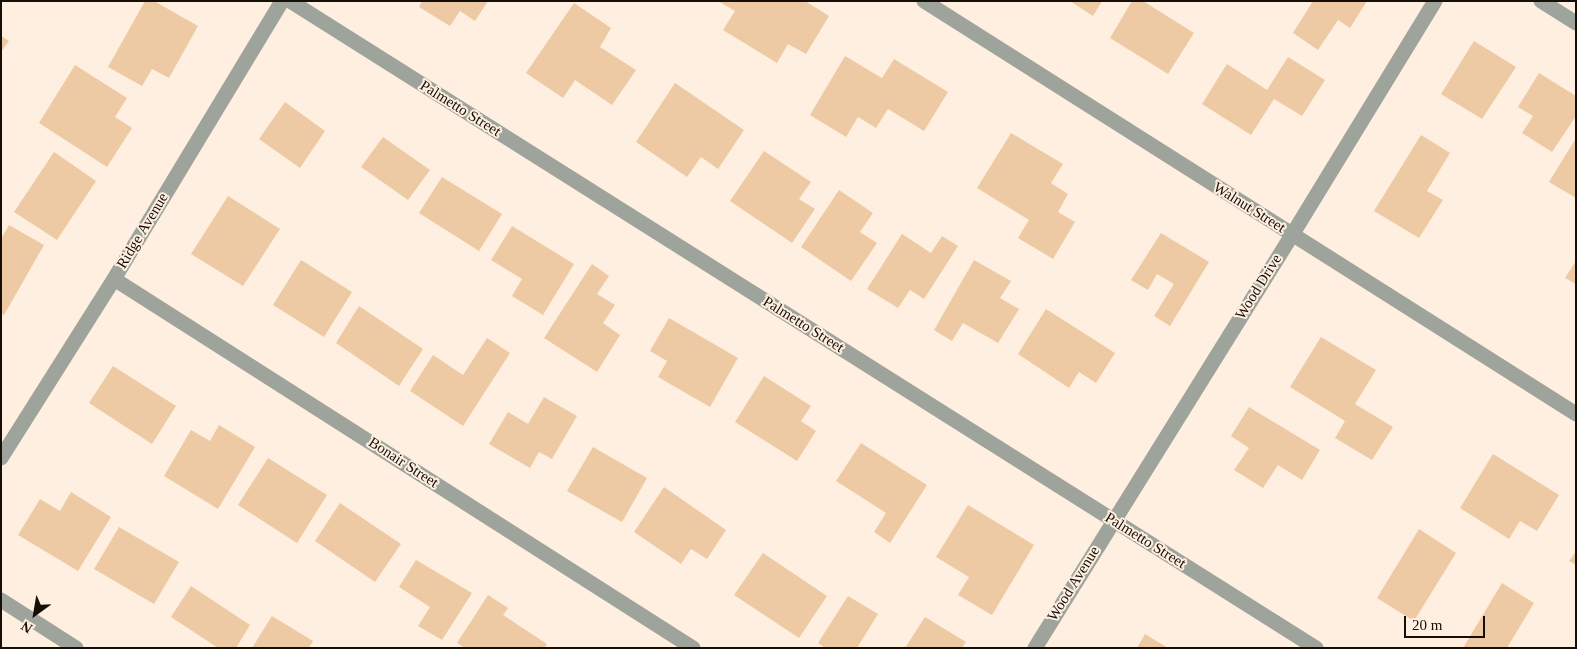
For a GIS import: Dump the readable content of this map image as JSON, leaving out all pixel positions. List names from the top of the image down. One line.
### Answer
{"streets":{"street":["Palmetto Street","Walnut Street","Ridge Avenue","Wood Drive","Bonair Street","Wood Avenue"]},"crossings":[["Palmetto Street","Wood Drive"],["Palmetto Street","Wood Avenue"],["Walnut Street","Wood Drive"],["Ridge Avenue","Bonair Street"],["Wood Drive","Wood Avenue"]],"scale_bar":"20 m","north":"bottom left"}
